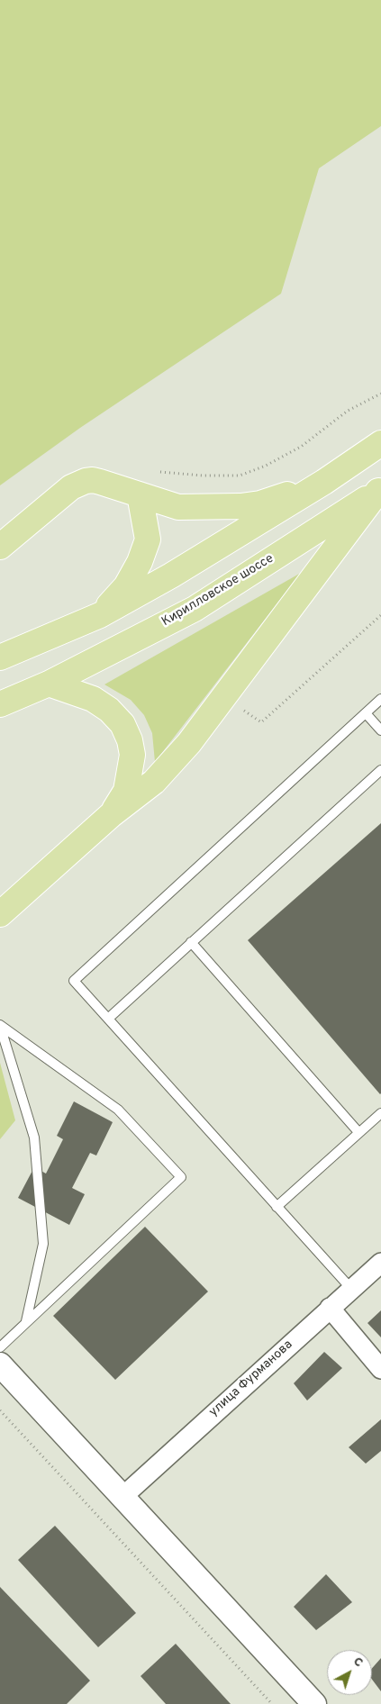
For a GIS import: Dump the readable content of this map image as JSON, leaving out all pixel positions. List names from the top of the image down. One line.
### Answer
{"streets":{"main road":["Кирилловское шоссе"],"street":["улица Фурманова"]},"north":"top right"}
